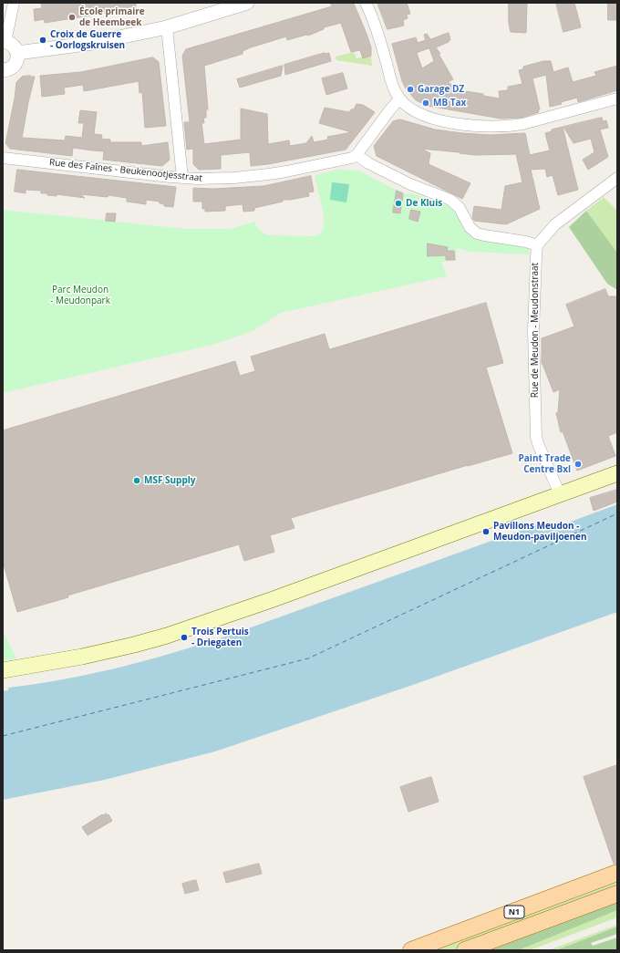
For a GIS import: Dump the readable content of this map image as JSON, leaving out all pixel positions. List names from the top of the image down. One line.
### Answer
{"streets":{"main road":["N1"],"street":["Rue des Faînes - Beukenootjesstraat","Rue de Meudon - Meudonstraat"]},"parks":["Parc Meudon - Meudonpark"],"places":["École primaire de Heembeek","Croix de Guerre - Oorlogskruisen","Garage DZ","MB Tax","De Kluis","Paint Trade Centre Bxl","MSF Supply","Pavillons Meudon - Meudon-paviljoenen","Trois Pertuis - Driegaten"]}
